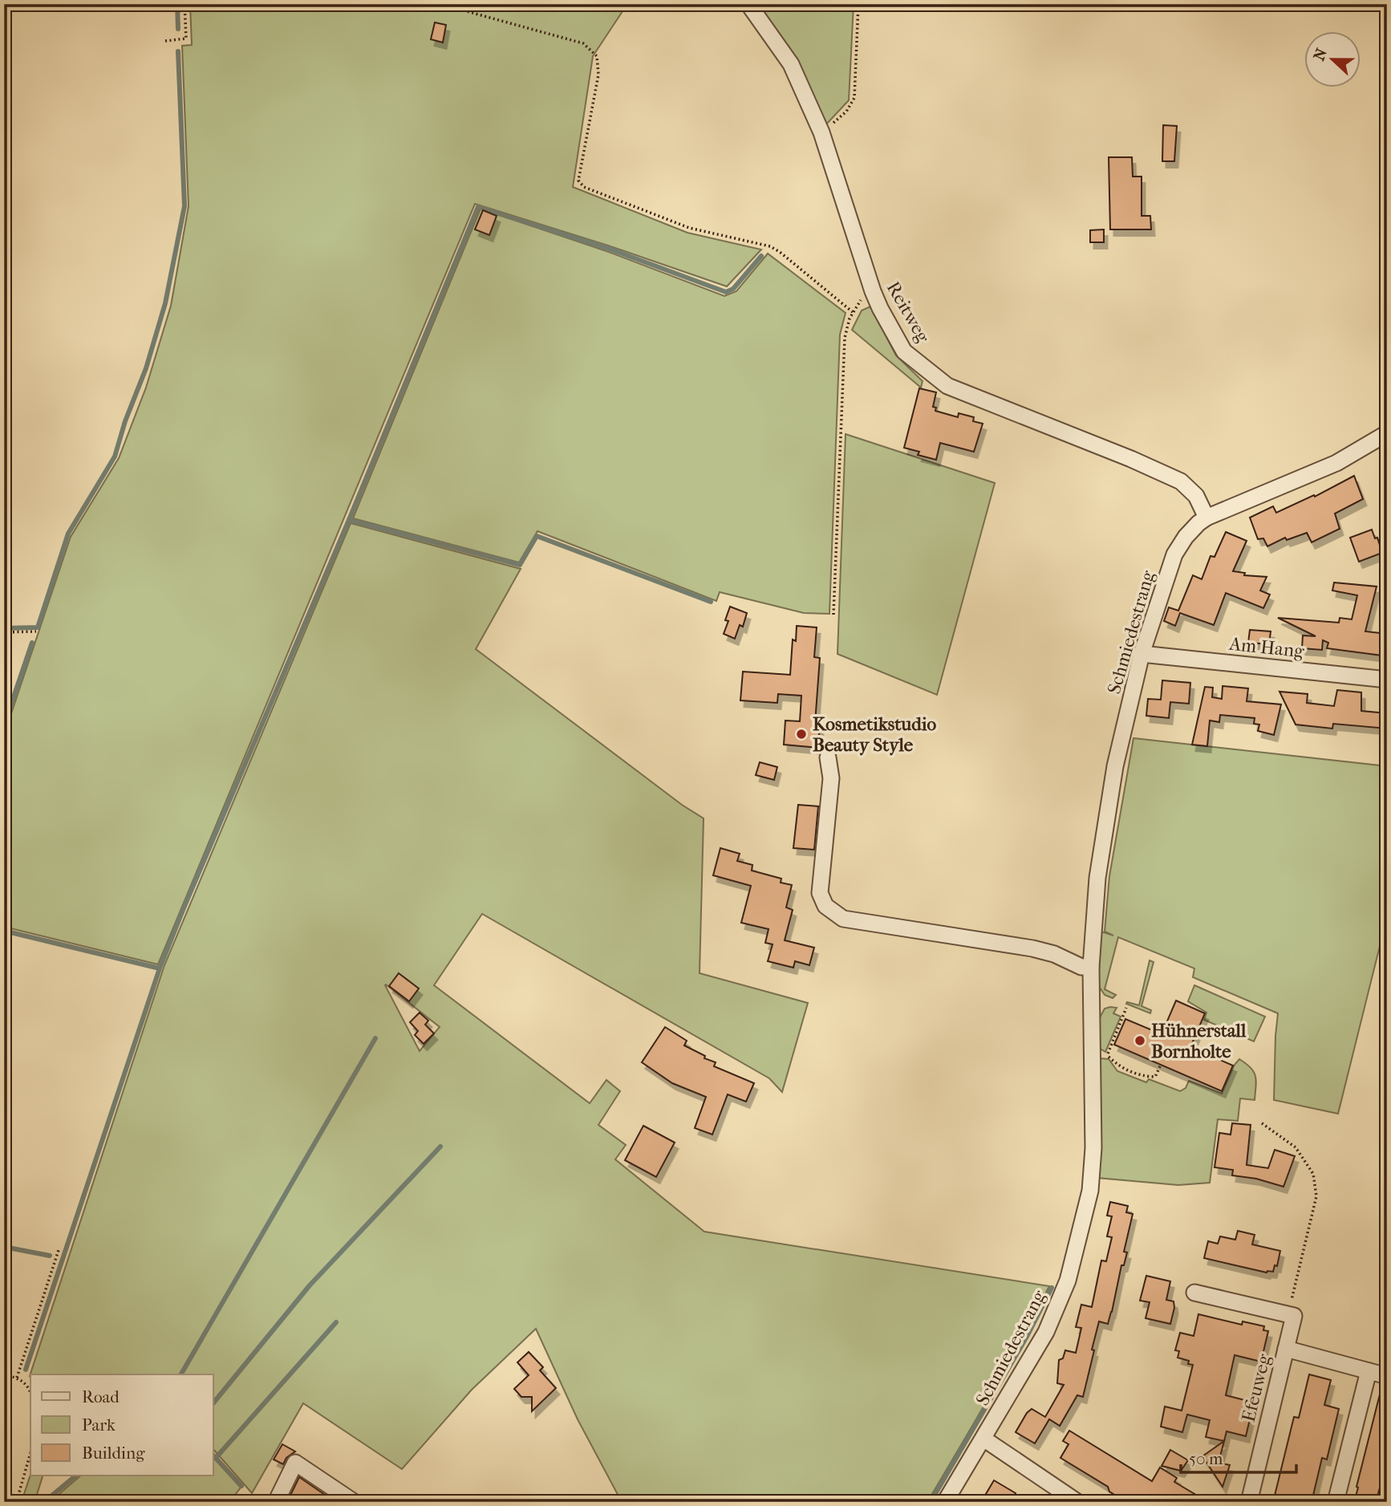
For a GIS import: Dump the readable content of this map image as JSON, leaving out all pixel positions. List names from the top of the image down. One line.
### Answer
{"streets":{"street":["Reitweg","Schmiedestrang","Am Hang","Efeuweg"]},"crossings":[["Reitweg","Schmiedestrang"],["Schmiedestrang","Am Hang"]],"places":["Kosmetikstudio Beauty Style","Hühnerstall Bornholte"],"legend":["Road","Park","Building"],"scale_bar":"50 m","north":"left"}
